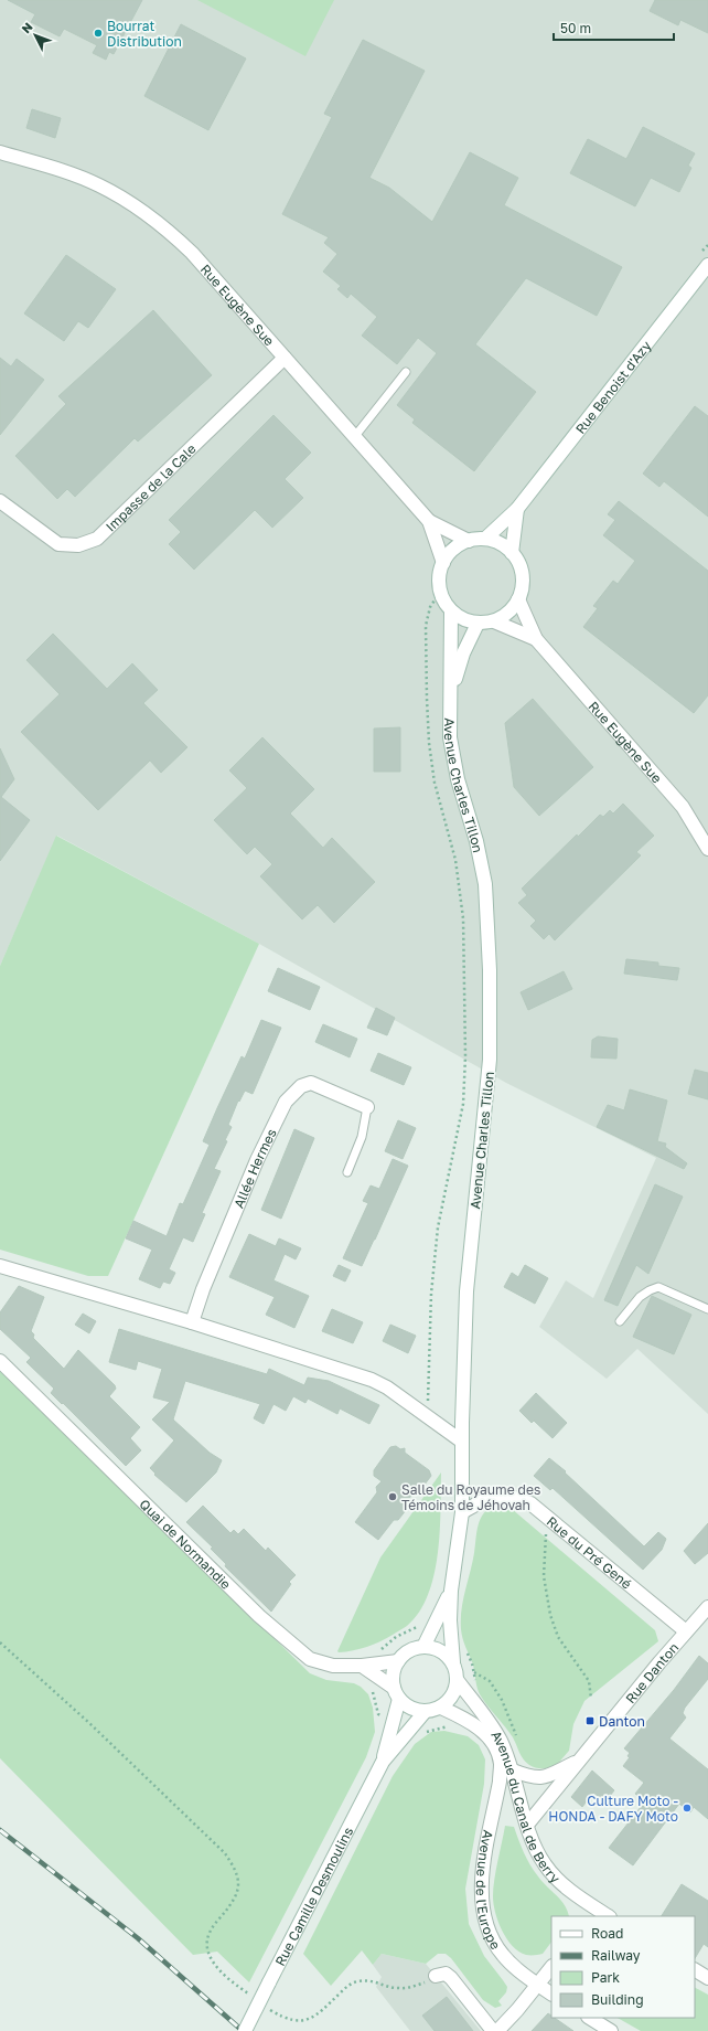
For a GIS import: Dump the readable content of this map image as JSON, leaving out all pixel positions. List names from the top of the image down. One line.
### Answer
{"streets":{"street":["Rue Eugène Sue","Rue Benoist d'Azy","Impasse de la Cale","Avenue Charles Tillon","Allée Hermes","Quai de Normandie","Rue du Pré Gené","Rue Danton","Avenue du Canal de Berry","Avenue de l'Europe","Rue Camille Desmoulins"]},"crossings":[["Rue Eugène Sue","Rue Benoist d'Azy"],["Rue Eugène Sue","Impasse de la Cale"],["Rue Eugène Sue","Avenue Charles Tillon"],["Rue Benoist d'Azy","Avenue Charles Tillon"],["Avenue Charles Tillon","Quai de Normandie"],["Avenue Charles Tillon","Rue du Pré Gené"],["Avenue Charles Tillon","Avenue du Canal de Berry"],["Avenue Charles Tillon","Avenue de l'Europe"],["Avenue Charles Tillon","Rue Camille Desmoulins"],["Quai de Normandie","Avenue du Canal de Berry"],["Quai de Normandie","Avenue de l'Europe"],["Quai de Normandie","Rue Camille Desmoulins"],["Rue du Pré Gené","Rue Danton"],["Rue Danton","Avenue du Canal de Berry"],["Avenue du Canal de Berry","Avenue de l'Europe"],["Avenue du Canal de Berry","Rue Camille Desmoulins"],["Avenue de l'Europe","Rue Camille Desmoulins"]],"places":{"other":["Bourrat Distribution","Salle du Royaume des Témoins de Jéhovah","Culture Moto - HONDA - DAFY Moto"],"transit":["Danton"]},"legend":["Road","Railway","Park","Building"],"scale_bar":"50 m","north":"top left"}
